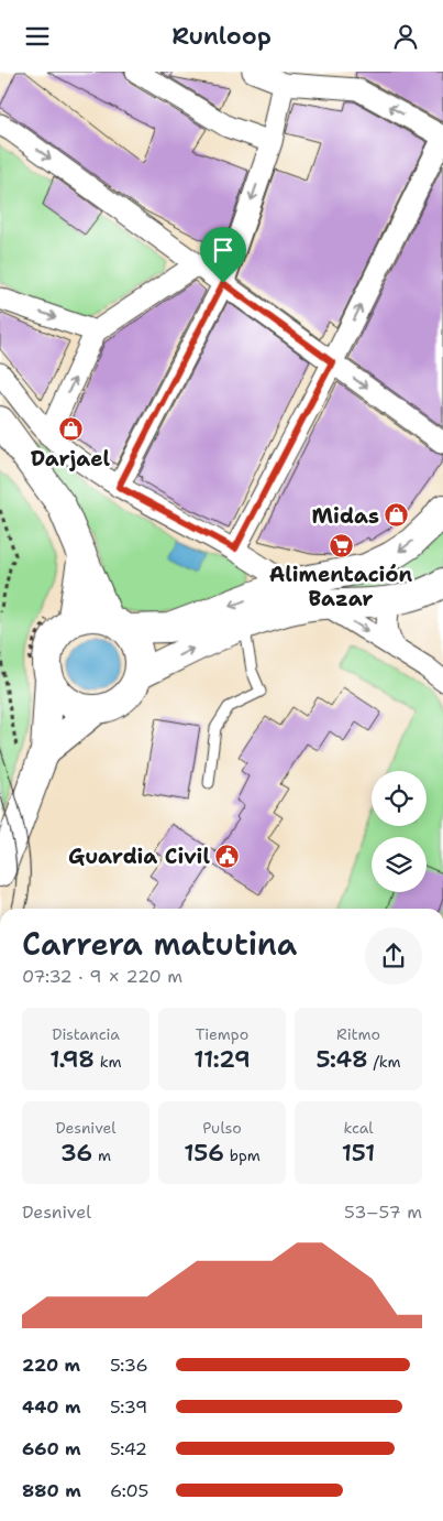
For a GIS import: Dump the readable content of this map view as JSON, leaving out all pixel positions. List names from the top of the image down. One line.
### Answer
{"places":{"shop":["Darjael","Midas"],"supermarket":["Alimentación Bazar"],"public building":["Guardia Civil"]},"page":{"header":"Runloop","heading":["Carrera matutina","07:32 · 9 × 220 m"],"stats":[["Distancia","1.98 km"],["Tiempo","11:29"],["Ritmo","5:48 /km"],["Desnivel","36 m"],["Pulso","156 bpm"],["kcal","151"]],"chart":["Desnivel","53–57 m"],"list":[{"name":"220 m","note":"5:36"},{"name":"440 m","note":"5:39"},{"name":"660 m","note":"5:42"},{"name":"880 m","note":"6:05"}]}}
